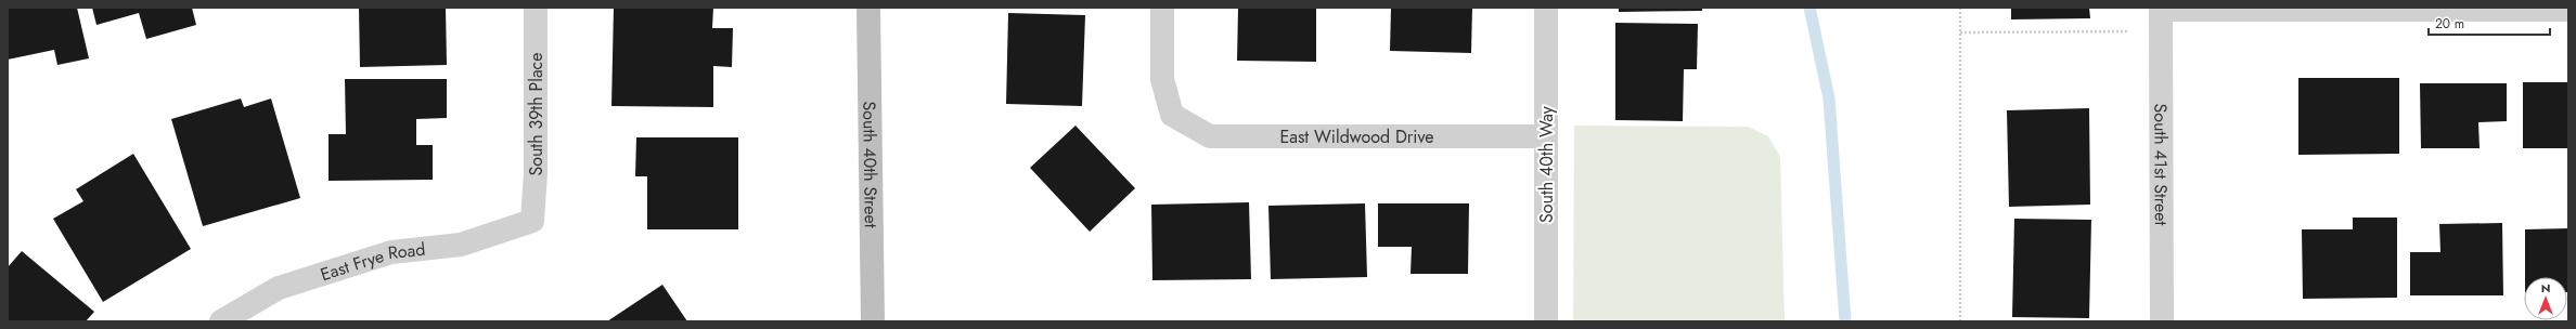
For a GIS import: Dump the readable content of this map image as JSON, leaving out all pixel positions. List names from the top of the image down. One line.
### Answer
{"streets":{"main road":["South 40th Street"],"street":["South 39th Place","East Wildwood Drive","South 40th Way","South 41st Street","East Frye Road"]},"crossings":[["South 39th Place","East Frye Road"],["East Wildwood Drive","South 40th Way"]],"scale_bar":"20 m","north":"top"}
